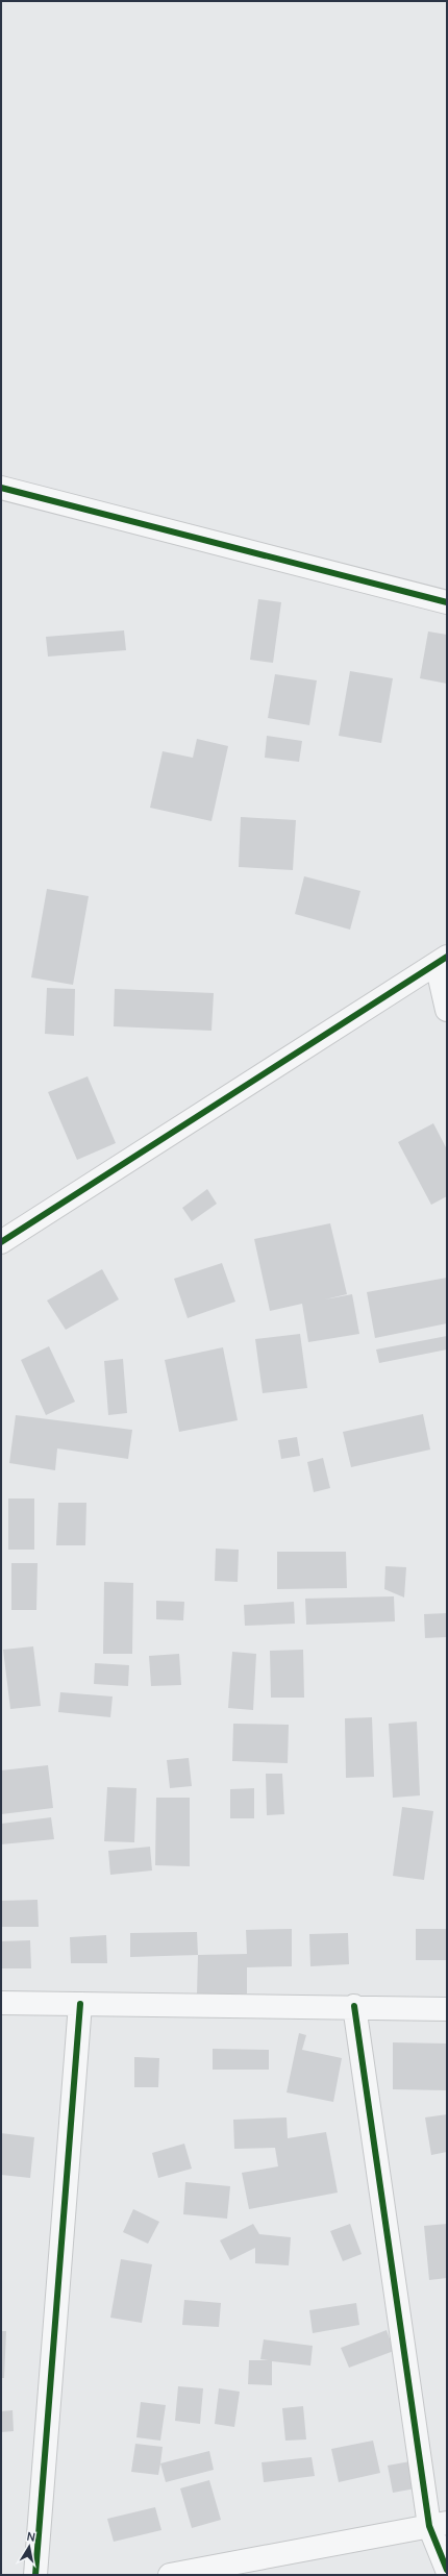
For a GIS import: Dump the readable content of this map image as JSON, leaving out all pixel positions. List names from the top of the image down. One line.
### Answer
{"north":"top"}
